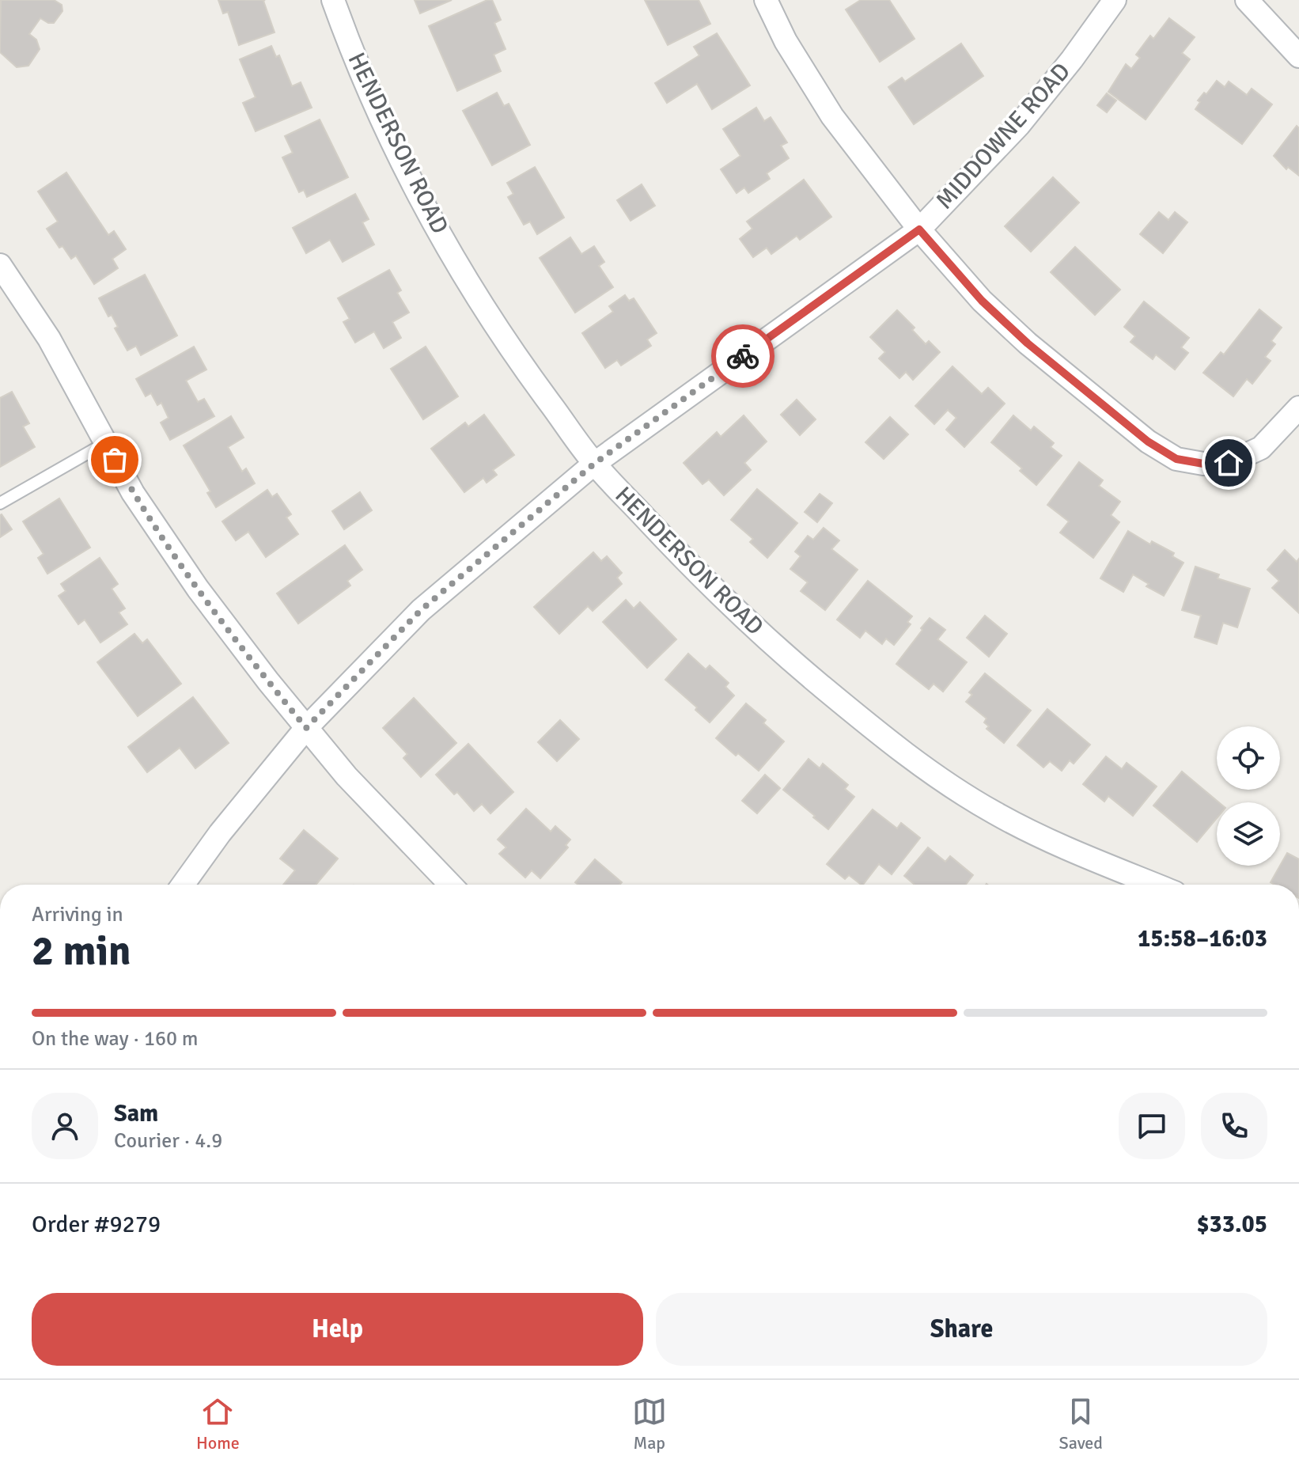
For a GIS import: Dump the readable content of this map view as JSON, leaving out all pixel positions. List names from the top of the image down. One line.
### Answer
{"streets":{"street":["MIDDOWNE ROAD","HENDERSON ROAD"]},"crossings":[["MIDDOWNE ROAD","HENDERSON ROAD"]],"page":{"heading":["2 min","Arriving in","15:58–16:03"],"panel":["Sam","Courier · 4.9","Order #9279","$33.05"],"bar":"On the way · 160 m","buttons":["Help","Share"],"tabs":["Home","Map","Saved"]}}
